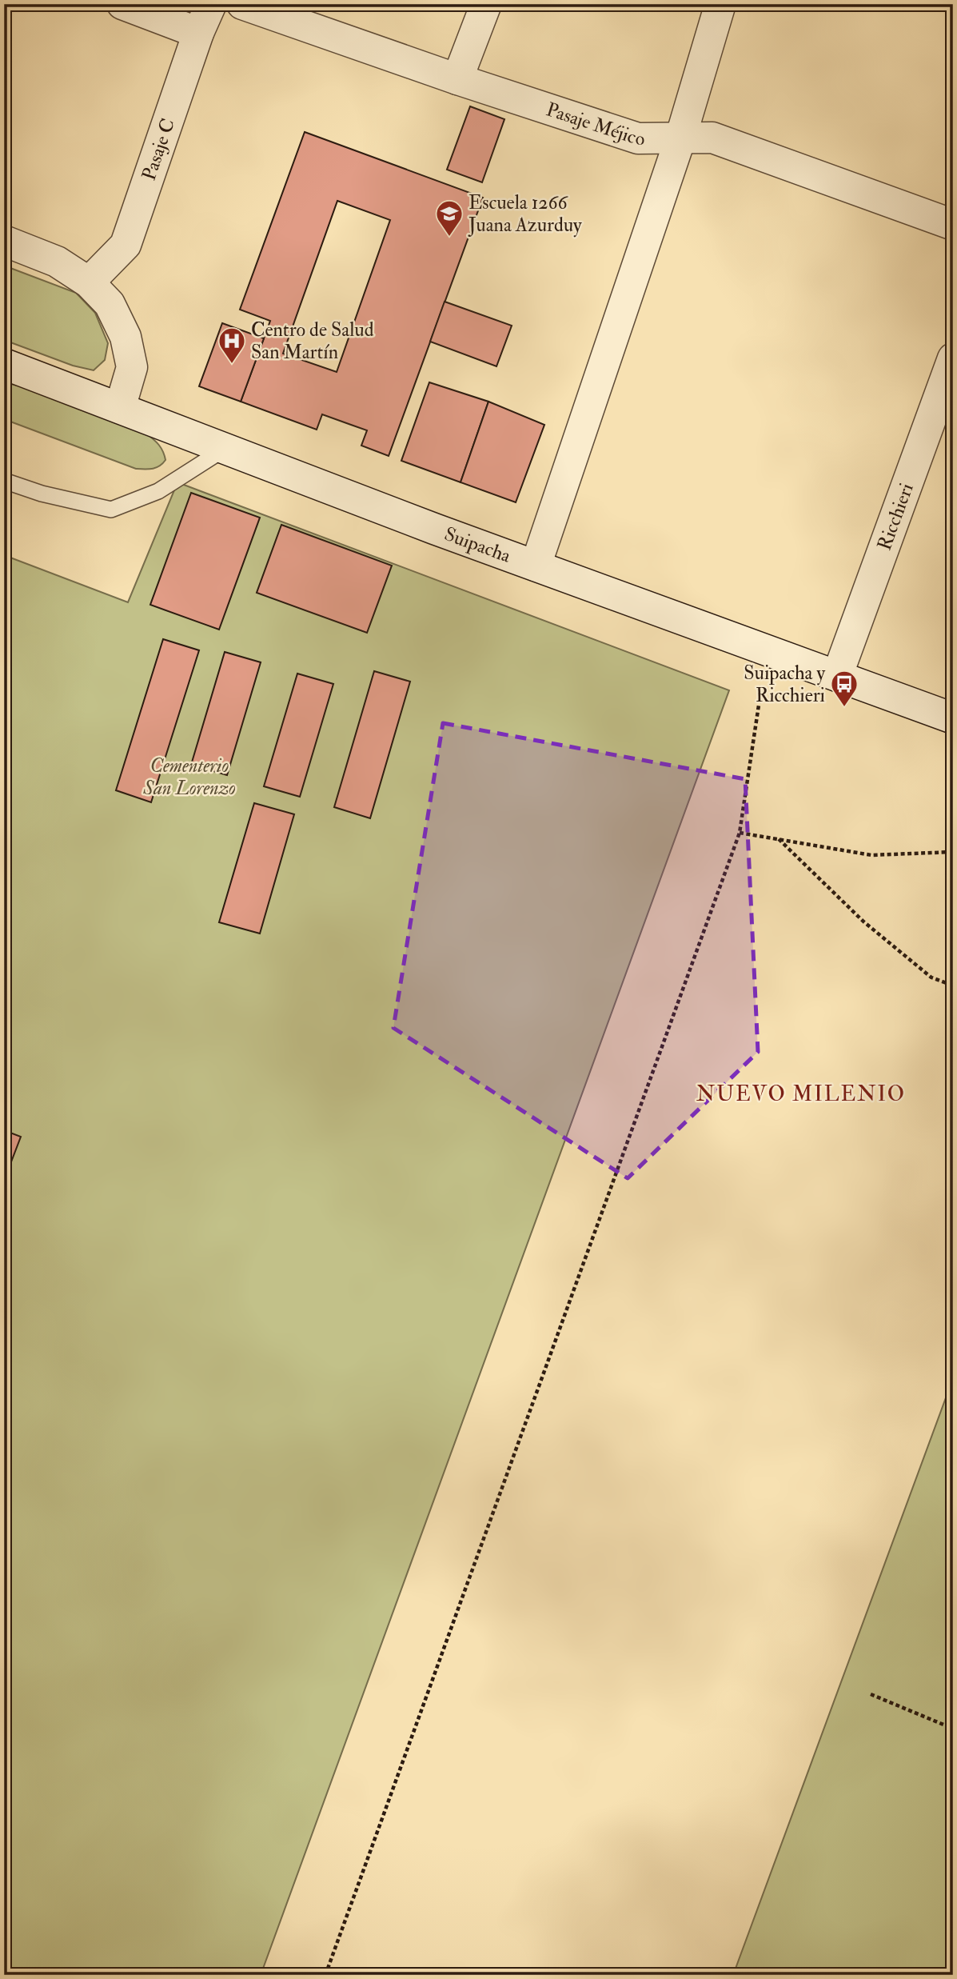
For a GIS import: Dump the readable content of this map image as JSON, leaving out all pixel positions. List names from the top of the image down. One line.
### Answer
{"streets":{"street":["Pasaje Méjico","Pasaje C","Ricchieri","Suipacha"]},"crossings":[["Ricchieri","Suipacha"]],"districts":["NUEVO MILENIO"],"parks":["Cementerio San Lorenzo"],"places":{"school or university":["Escuela 1266 Juana Azurduy"],"hospital":["Centro de Salud San Martín"],"bus stop":["Suipacha y Ricchieri"]}}
